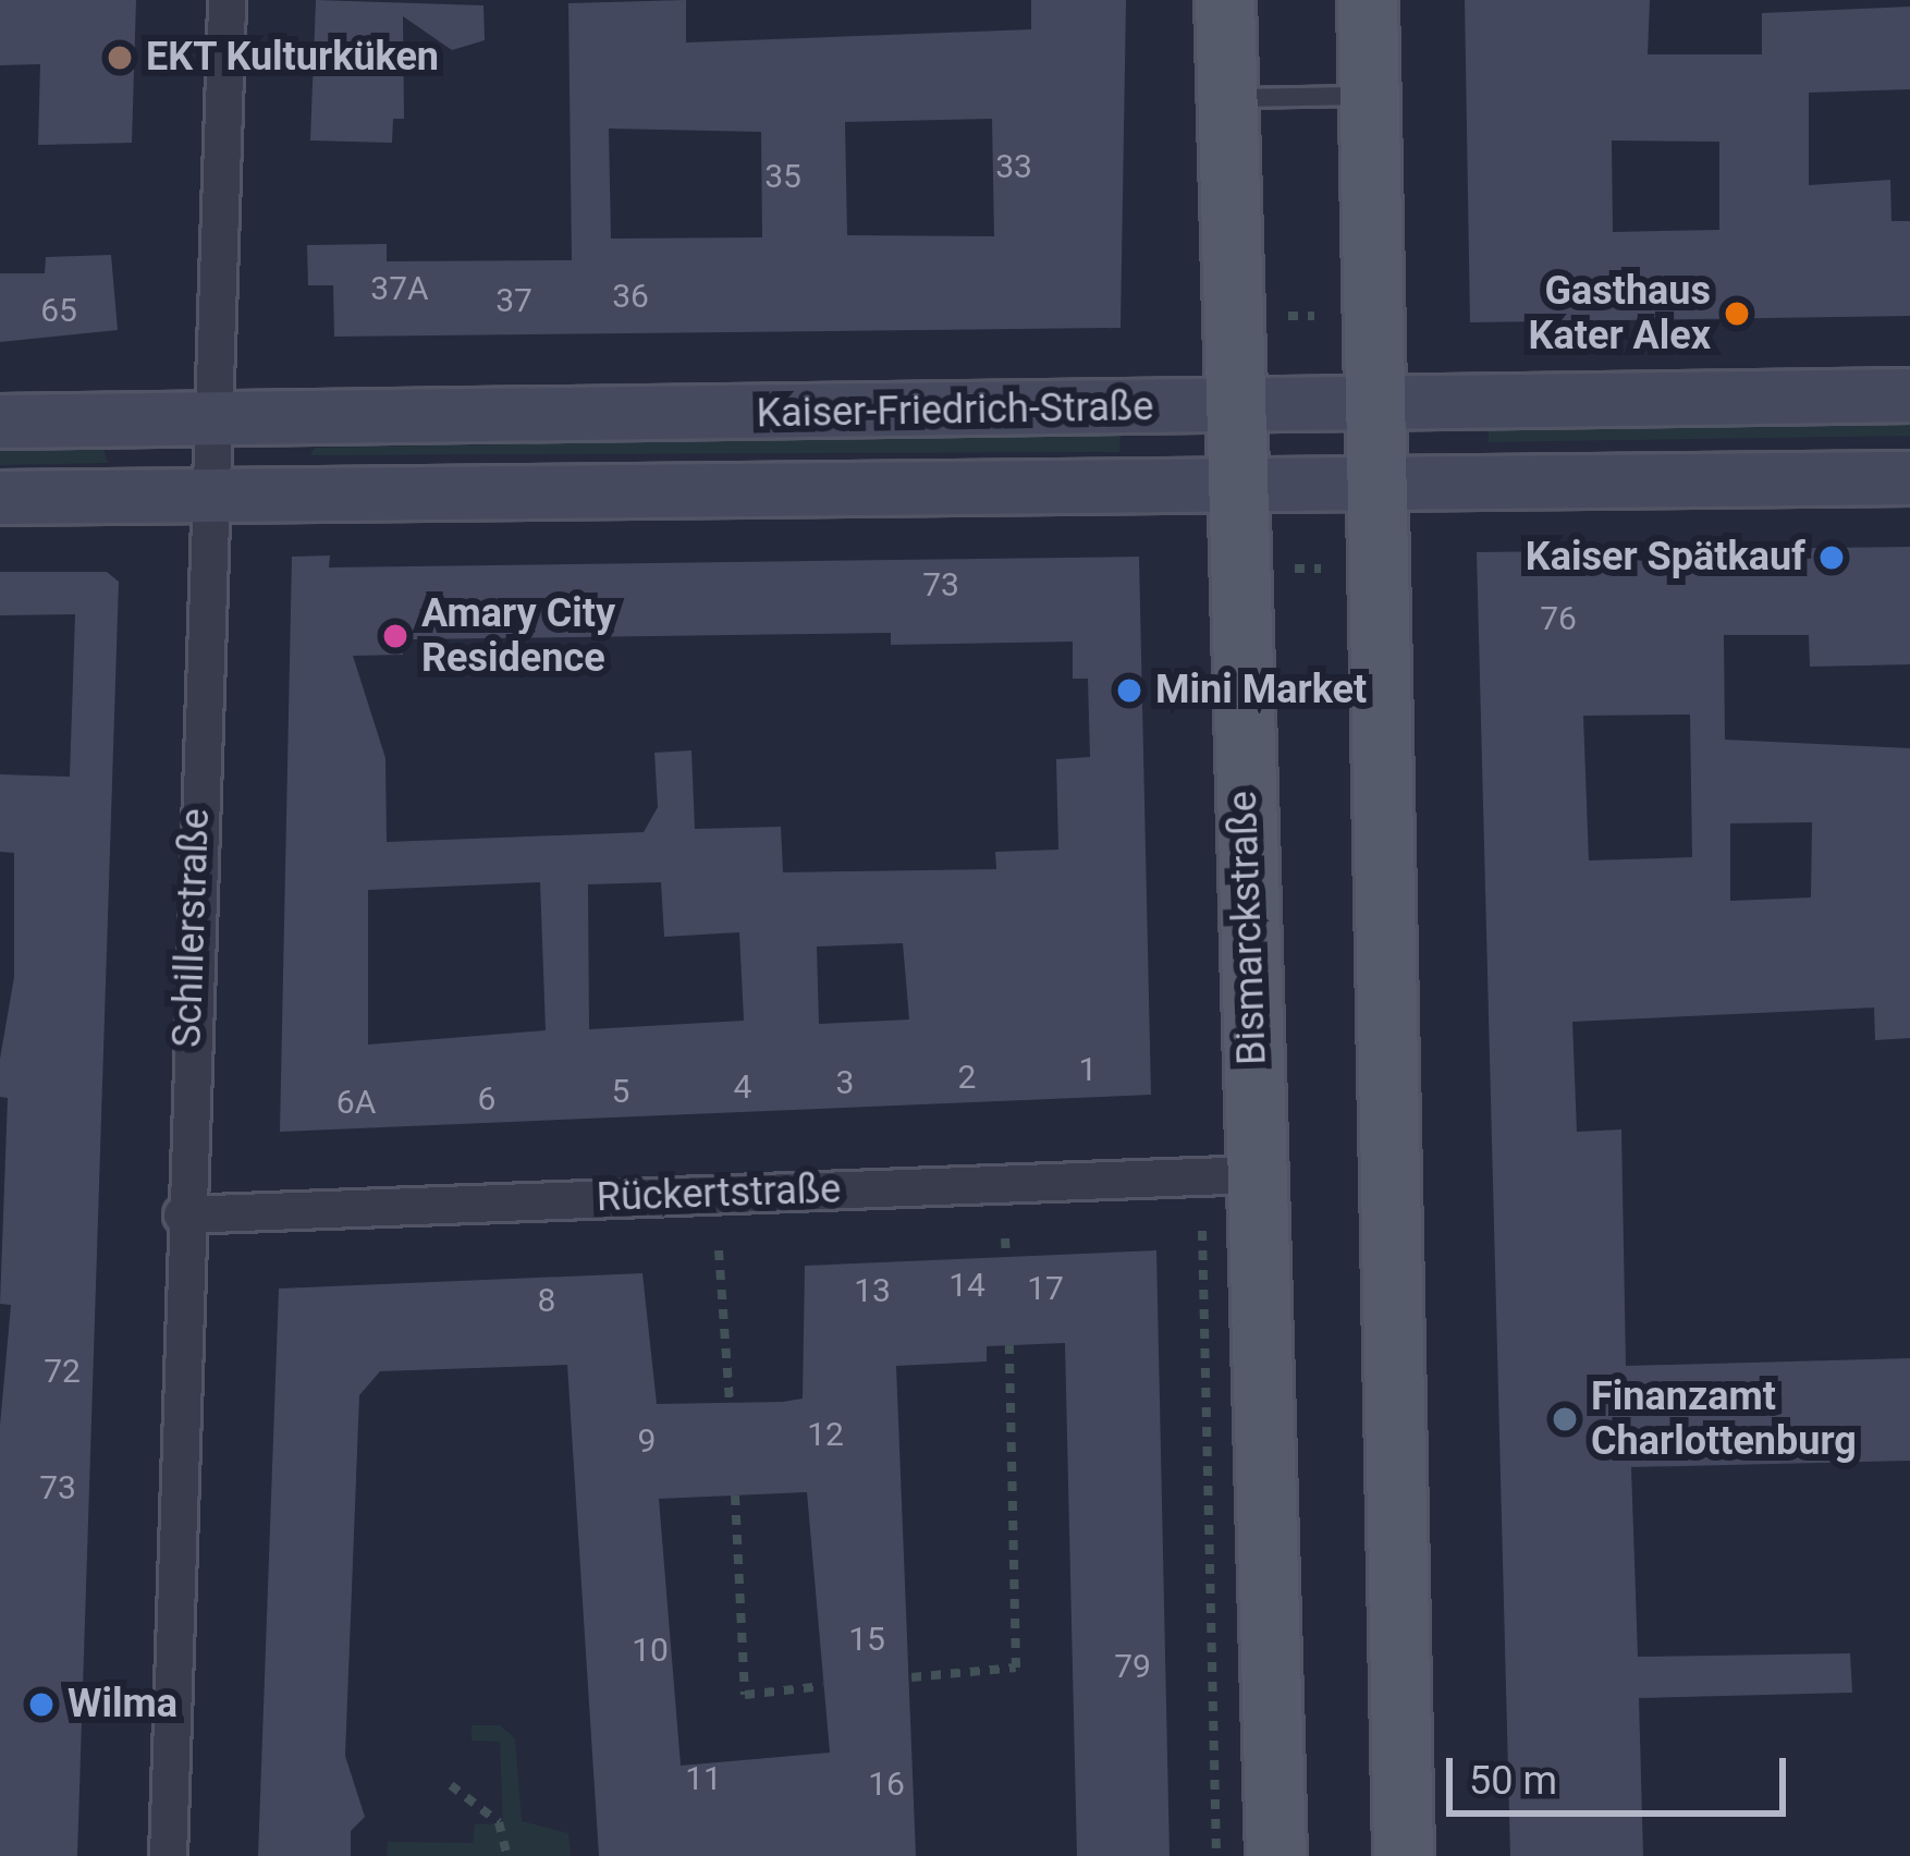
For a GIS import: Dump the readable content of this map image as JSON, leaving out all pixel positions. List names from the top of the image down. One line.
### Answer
{"streets":{"main road":["Kaiser-Friedrich-Straße","Bismarckstraße"],"street":["Schillerstraße","Rückertstraße"]},"crossings":[["Kaiser-Friedrich-Straße","Schillerstraße"],["Kaiser-Friedrich-Straße","Bismarckstraße"],["Schillerstraße","Rückertstraße"],["Bismarckstraße","Rückertstraße"]],"places":["EKT Kulturküken","Gasthaus Kater Alex","Kaiser Spätkauf","Amary City Residence","Mini Market","Finanzamt Charlottenburg","Wilma"],"house_numbers":["33","35","37A","36","37","65","73","76","1","2","3","4","5","6","6A","14","17","13","8","72","12","9","73","15","10","79","11","16"],"scale_bar":"50 m"}
